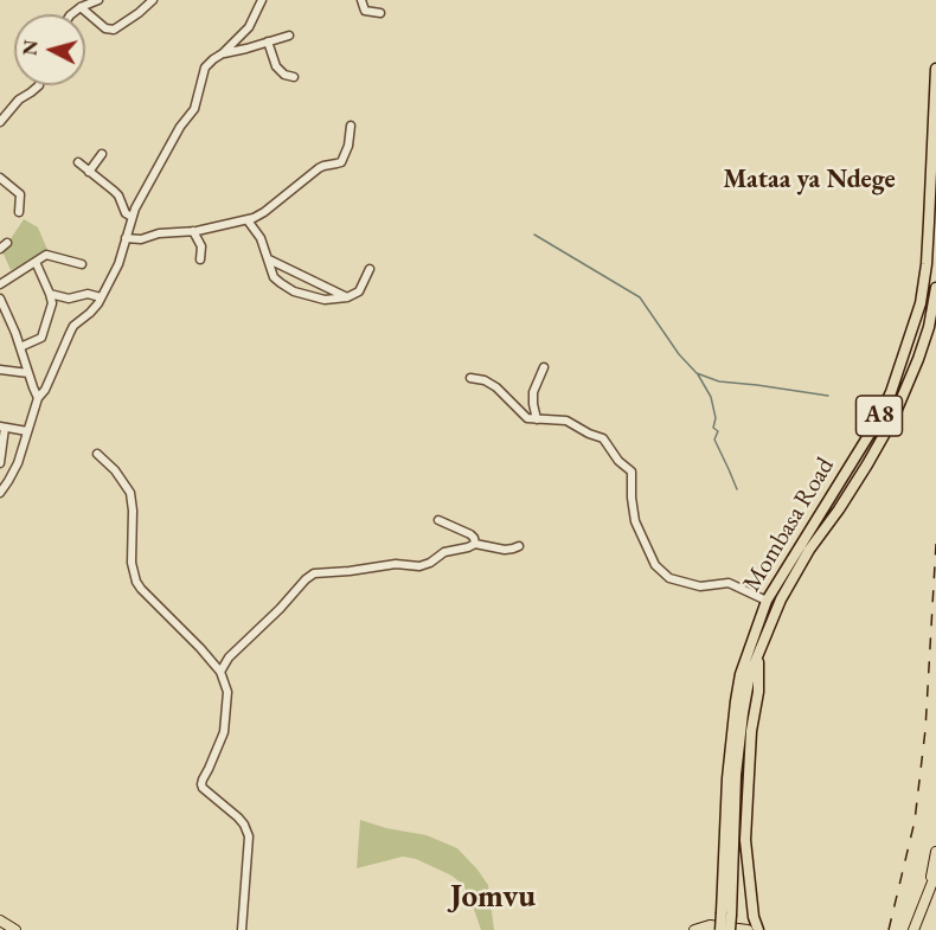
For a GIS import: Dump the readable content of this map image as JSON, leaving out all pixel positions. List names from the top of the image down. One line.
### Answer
{"streets":{"highway":["A8","Mombasa Road"]},"districts":["Mataa ya Ndege","Jomvu"],"north":"left"}
